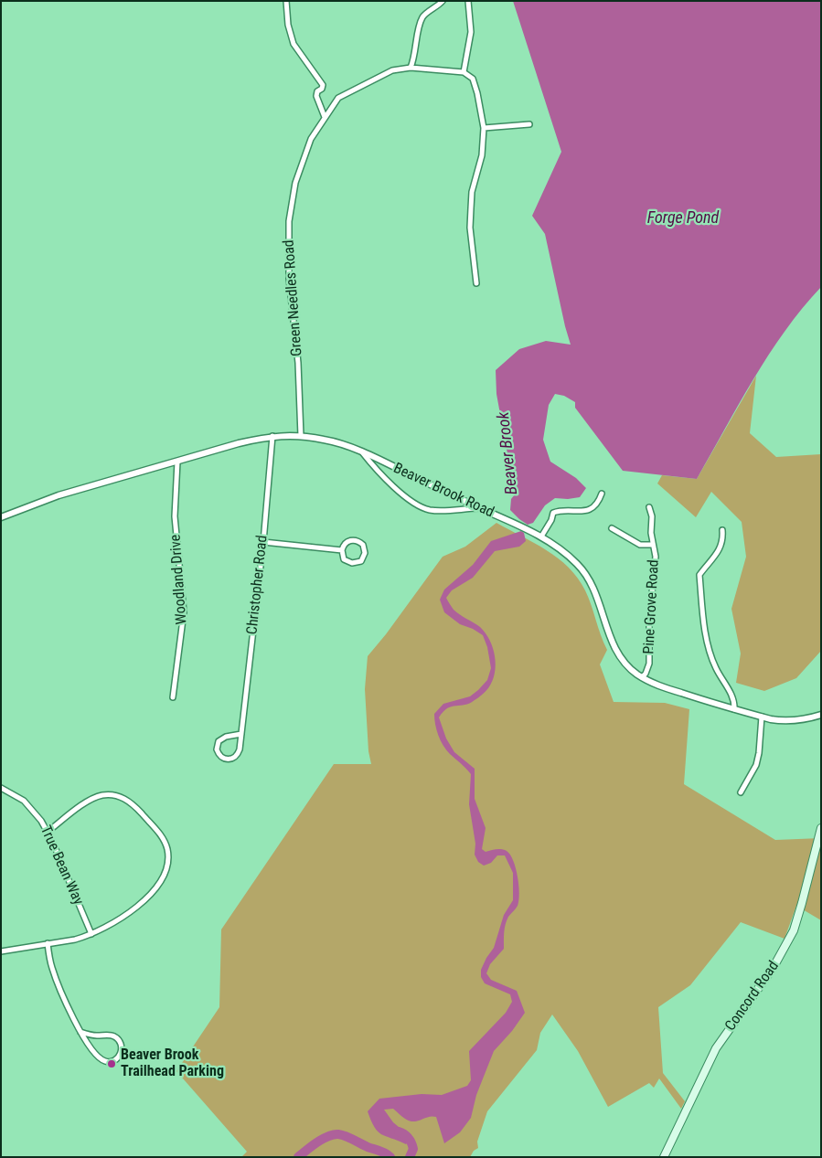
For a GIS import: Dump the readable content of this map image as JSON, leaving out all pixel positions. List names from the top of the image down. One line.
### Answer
{"streets":{"main road":["Concord Road"],"street":["Green Needles Road","Beaver Brook Road","Woodland Drive","Christopher Road","Pine Grove Road","True Bean Way"]},"crossings":[["Green Needles Road","Beaver Brook Road"],["Beaver Brook Road","Woodland Drive"],["Beaver Brook Road","Christopher Road"],["Beaver Brook Road","Pine Grove Road"]],"water":["Forge Pond","Beaver Brook"],"places":["Beaver Brook Trailhead Parking"]}
